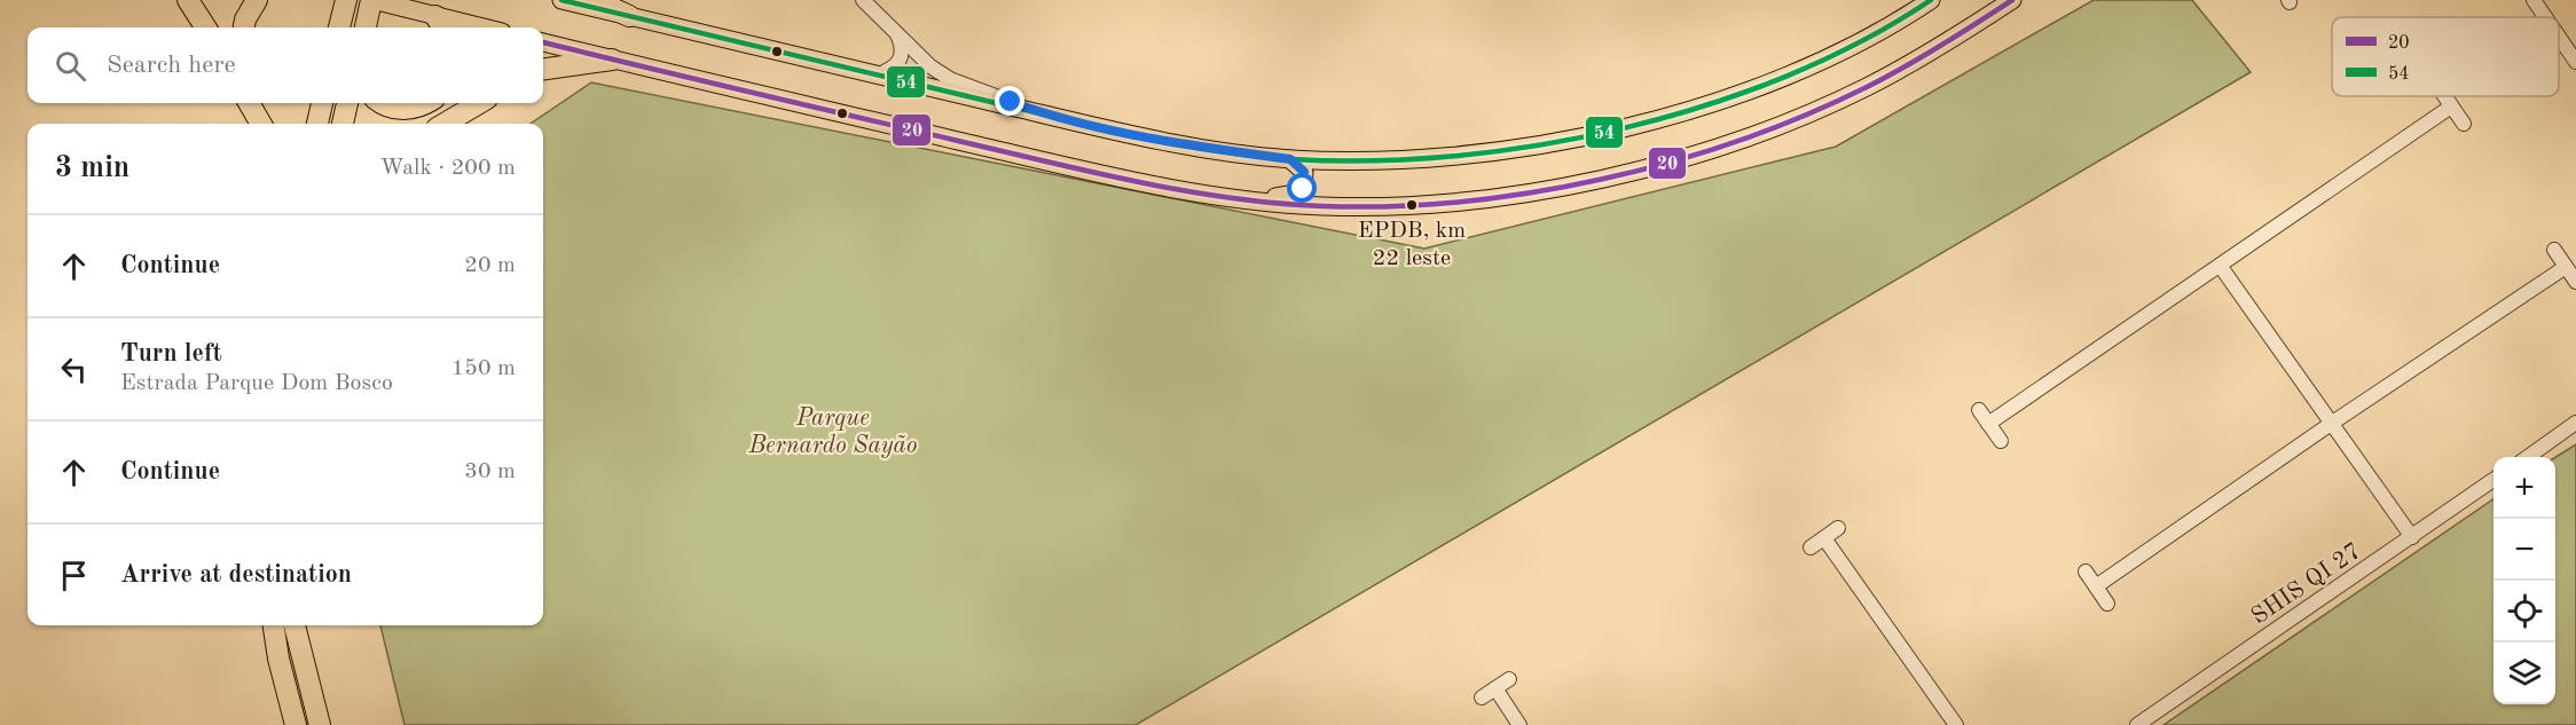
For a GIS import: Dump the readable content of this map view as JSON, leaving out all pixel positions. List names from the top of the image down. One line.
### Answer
{"streets":{"street":["SHIS QI 27"]},"parks":["Parque Bernardo Sayão"],"places":["EPDB, km 22 leste"],"lines":["transit line 20","transit line 54"],"legend":["20","54"],"page":{"search":"Search here","heading":["3 min","Walk · 200 m"],"list":[["Continue","20 m"],["Turn left","Estrada Parque Dom Bosco","150 m"],["Continue","30 m"],"Arrive at destination"],"map_buttons":["+","−"]}}
